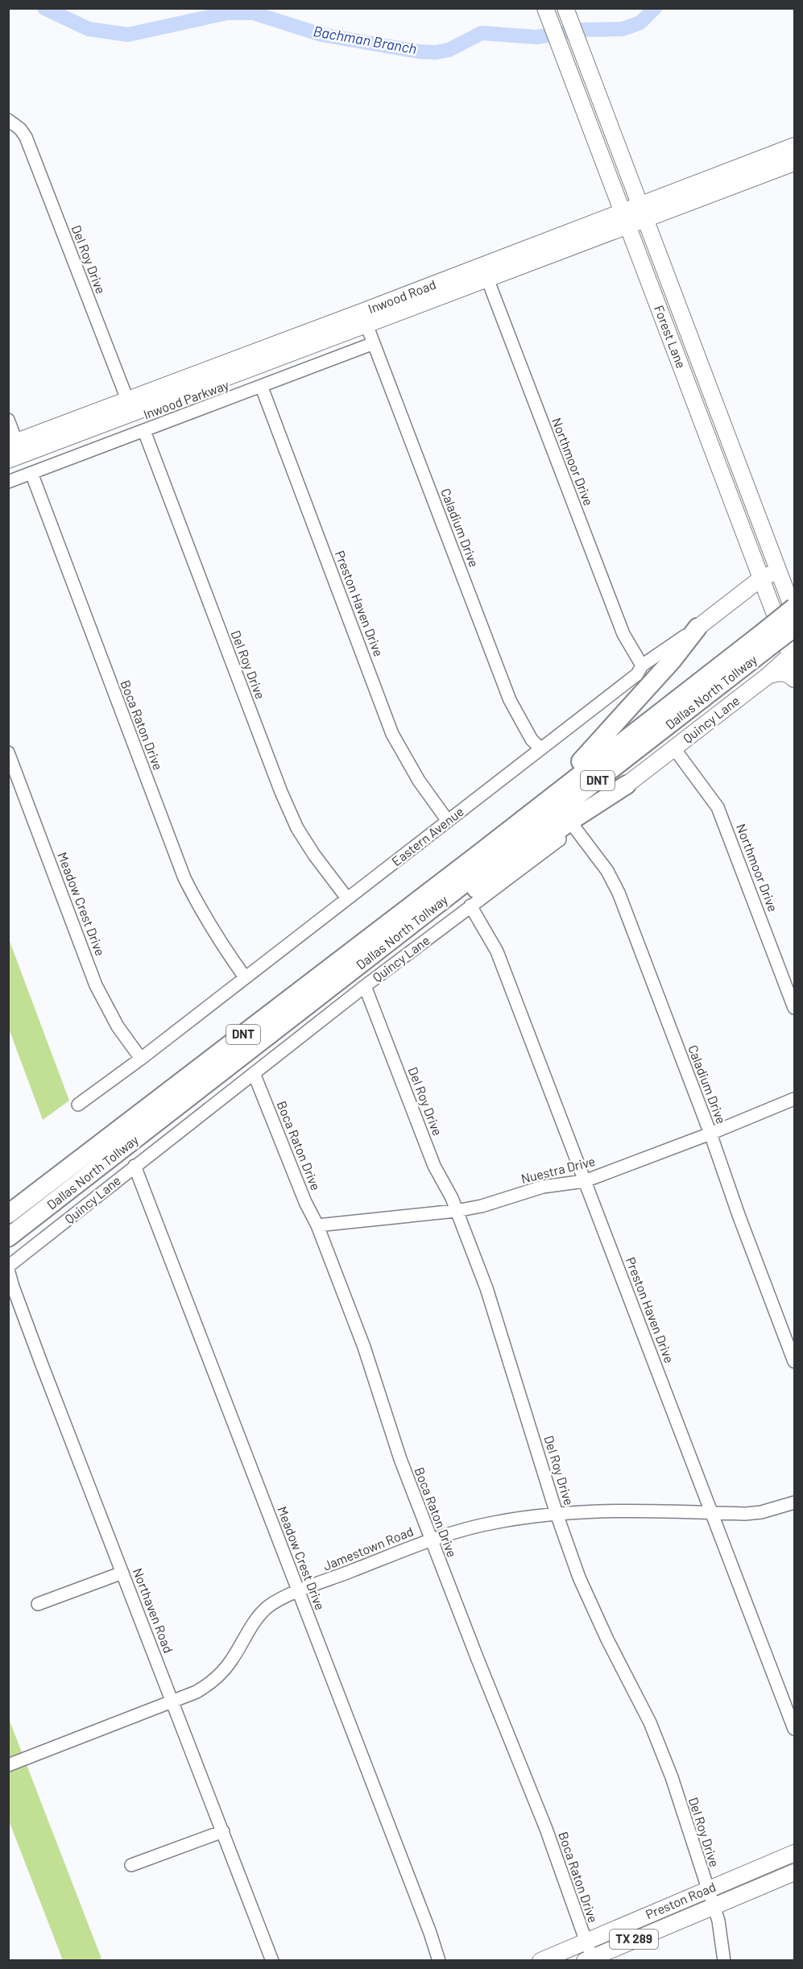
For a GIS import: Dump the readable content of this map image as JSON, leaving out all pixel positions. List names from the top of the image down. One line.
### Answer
{"streets":{"highway":["Dallas North Tollway","DNT"],"main road":["Inwood Road","Forest Lane","Quincy Lane","Eastern Avenue","Preston Road","TX 289"],"street":["Del Roy Drive","Inwood Parkway","Northmoor Drive","Caladium Drive","Preston Haven Drive","Boca Raton Drive","Meadow Crest Drive","Nuestra Drive","Jamestown Road","Northaven Road"]},"crossings":[["Del Roy Drive","Inwood Road"],["Del Roy Drive","Inwood Parkway"],["Del Roy Drive","Quincy Lane"],["Del Roy Drive","Eastern Avenue"],["Del Roy Drive","Nuestra Drive"],["Del Roy Drive","Jamestown Road"],["Del Roy Drive","Preston Road"],["Inwood Road","Forest Lane"],["Inwood Road","Northmoor Drive"],["Inwood Road","Caladium Drive"],["Forest Lane","Quincy Lane"],["Forest Lane","Eastern Avenue"],["Inwood Parkway","Caladium Drive"],["Inwood Parkway","Preston Haven Drive"],["Inwood Parkway","Boca Raton Drive"],["Northmoor Drive","Quincy Lane"],["Northmoor Drive","Eastern Avenue"],["Caladium Drive","Quincy Lane"],["Caladium Drive","Eastern Avenue"],["Caladium Drive","Nuestra Drive"],["Preston Haven Drive","Quincy Lane"],["Preston Haven Drive","Eastern Avenue"],["Preston Haven Drive","Nuestra Drive"],["Preston Haven Drive","Jamestown Road"],["Quincy Lane","Boca Raton Drive"],["Quincy Lane","Meadow Crest Drive"],["Quincy Lane","Northaven Road"],["Boca Raton Drive","Eastern Avenue"],["Boca Raton Drive","Nuestra Drive"],["Boca Raton Drive","Jamestown Road"],["Boca Raton Drive","Preston Road"],["Eastern Avenue","Meadow Crest Drive"],["Meadow Crest Drive","Jamestown Road"],["Jamestown Road","Northaven Road"]],"water":["Bachman Branch"]}
